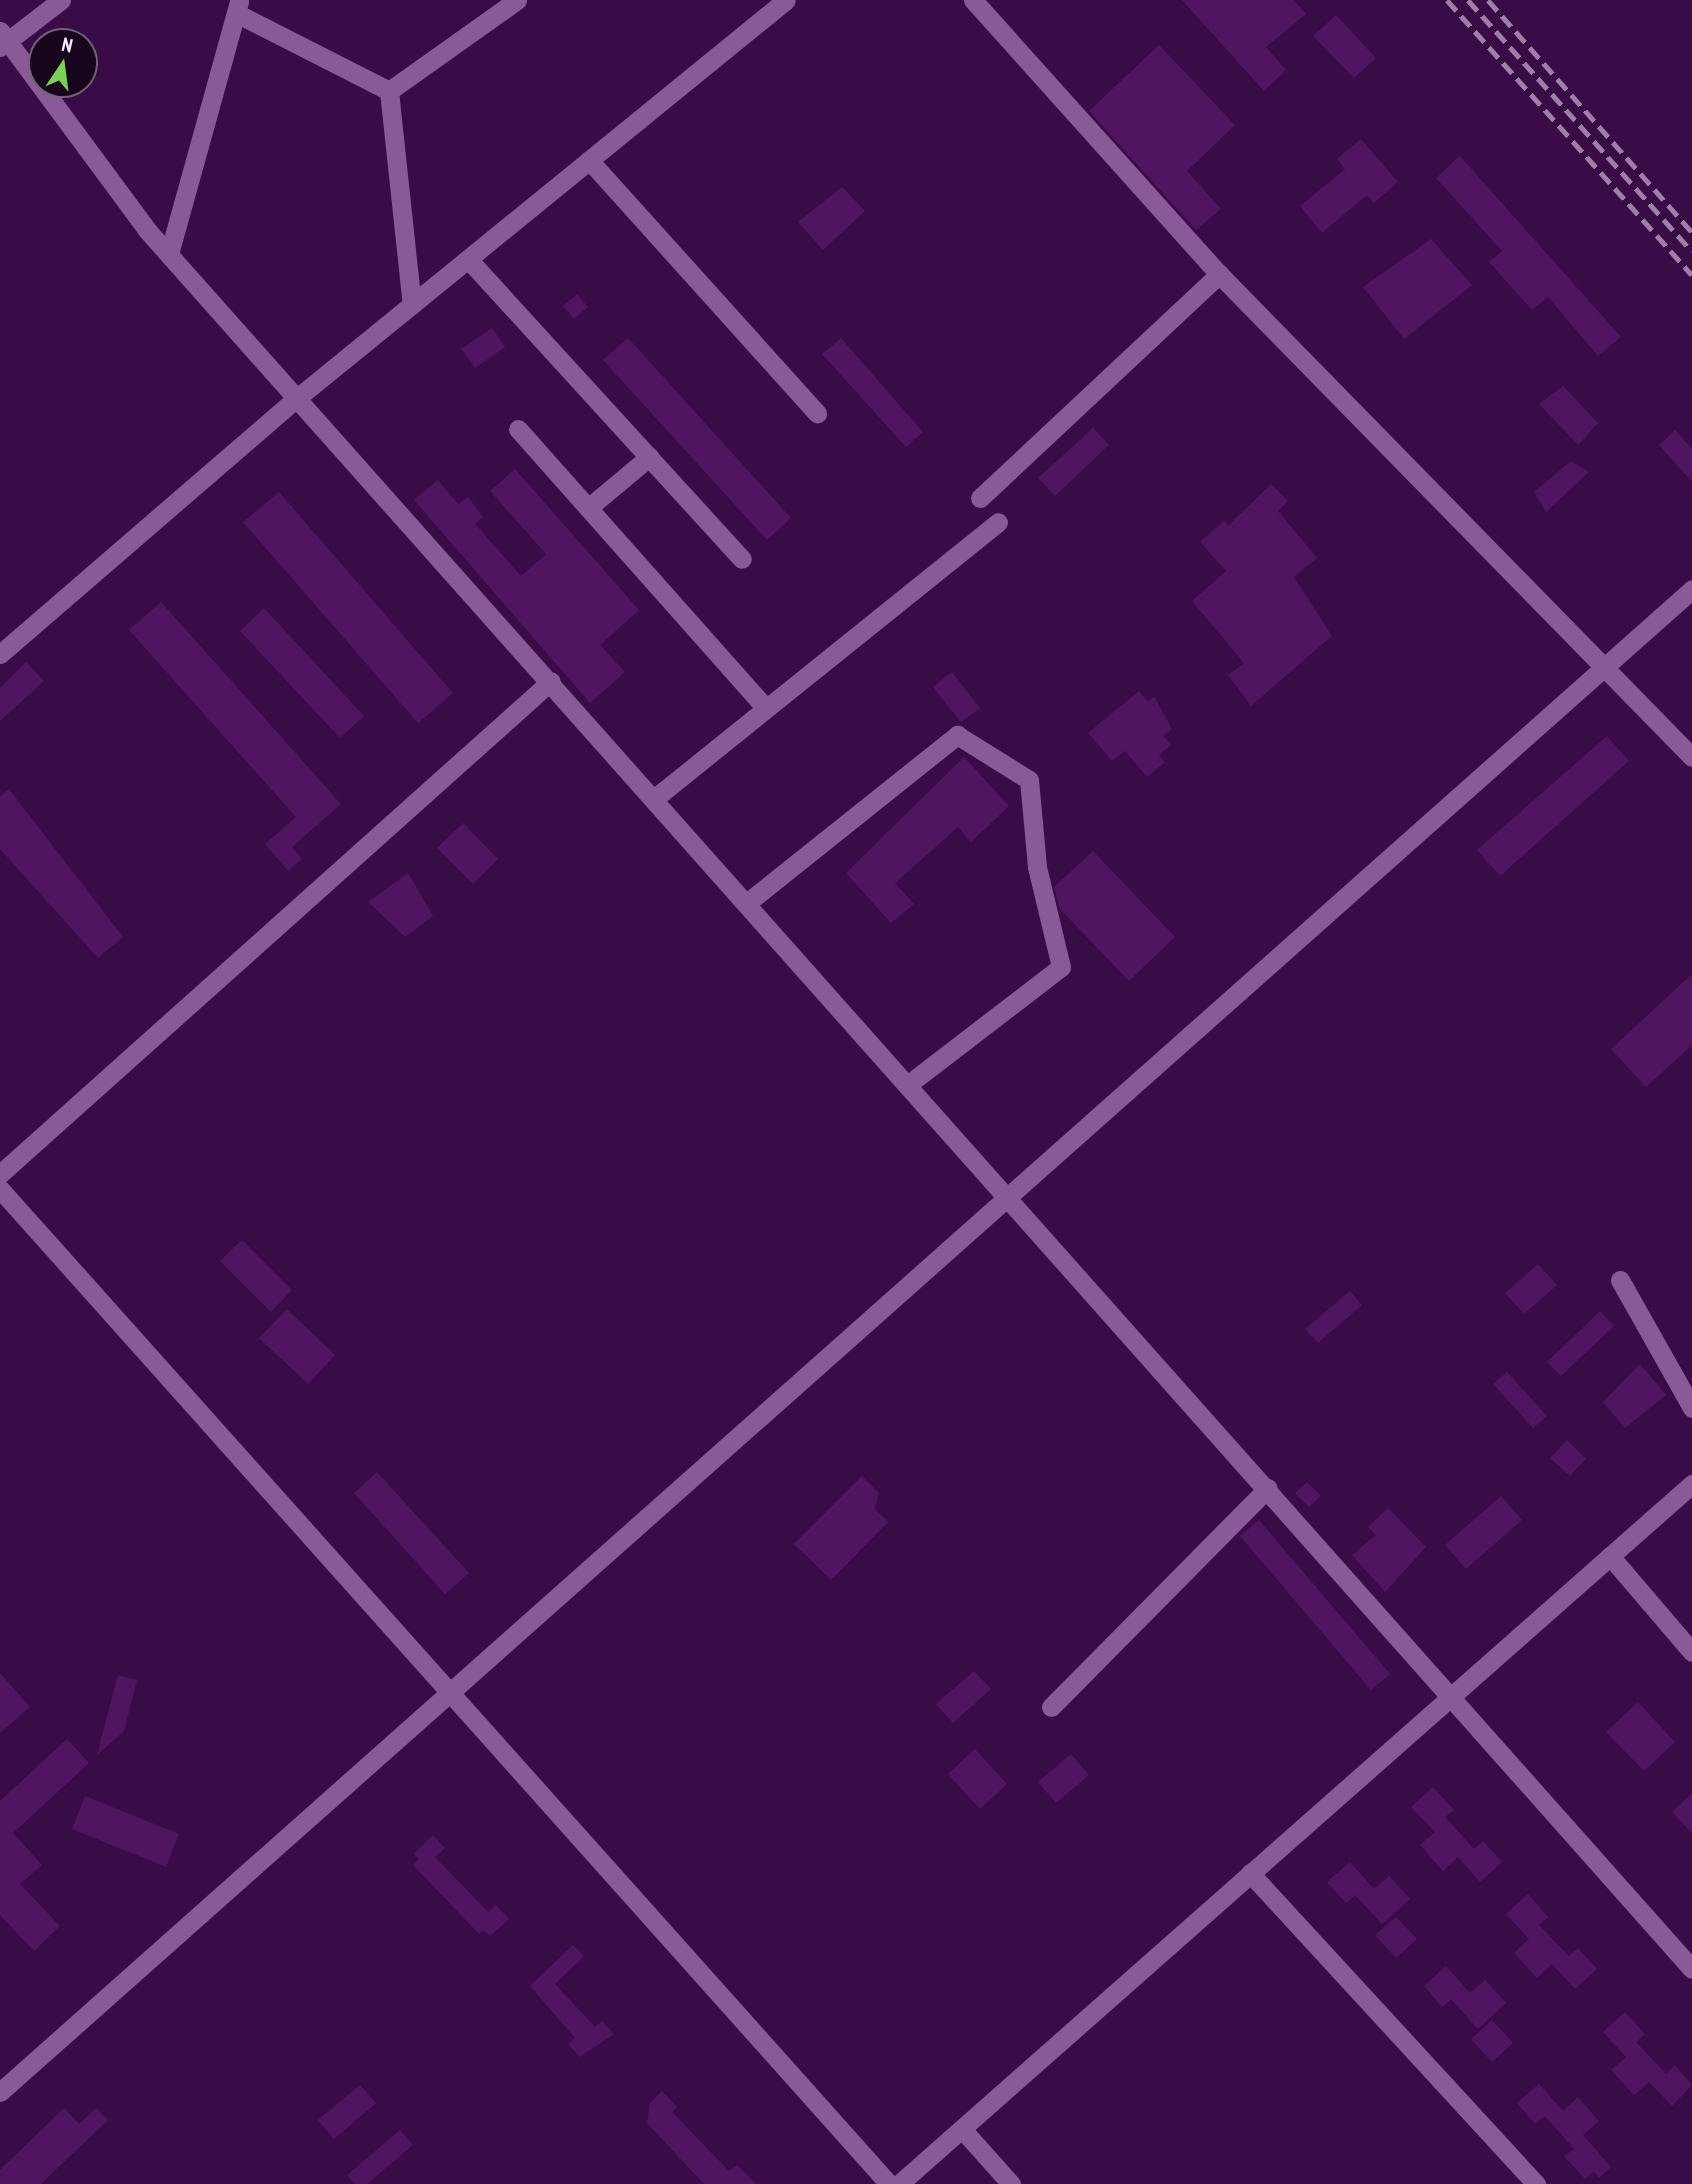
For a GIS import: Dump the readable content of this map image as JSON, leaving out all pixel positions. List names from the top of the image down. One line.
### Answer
{"north":"top"}
